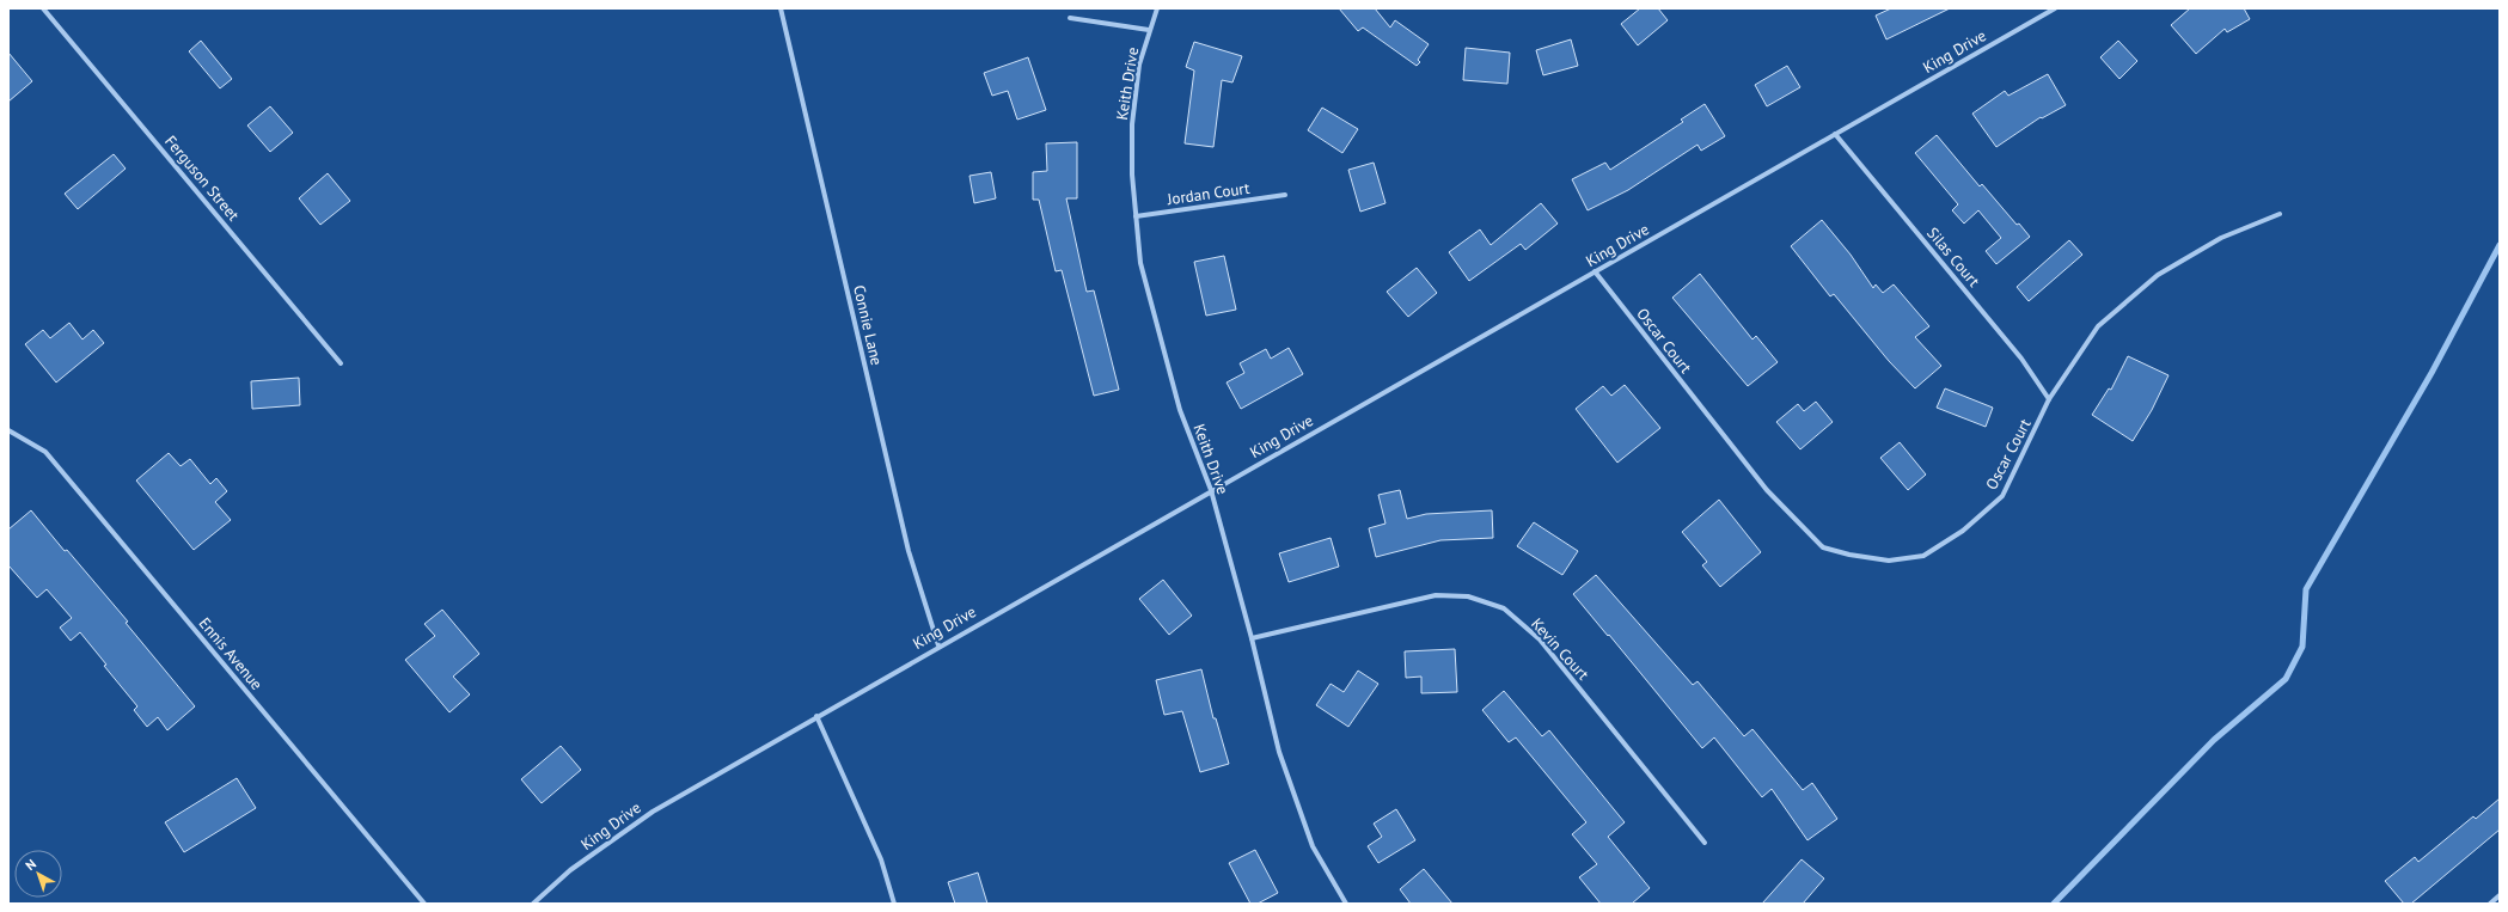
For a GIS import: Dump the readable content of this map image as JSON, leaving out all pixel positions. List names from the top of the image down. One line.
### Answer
{"streets":{"street":["King Drive","Keith Drive","Ferguson Street","Jordan Court","Silas Court","Connie Lane","Oscar Court","Kevin Court","Ennis Avenue"]},"crossings":[["King Drive","Keith Drive"],["King Drive","Silas Court"],["King Drive","Connie Lane"],["King Drive","Oscar Court"],["Keith Drive","Jordan Court"],["Keith Drive","Kevin Court"],["Silas Court","Oscar Court"]],"north":"top left"}
